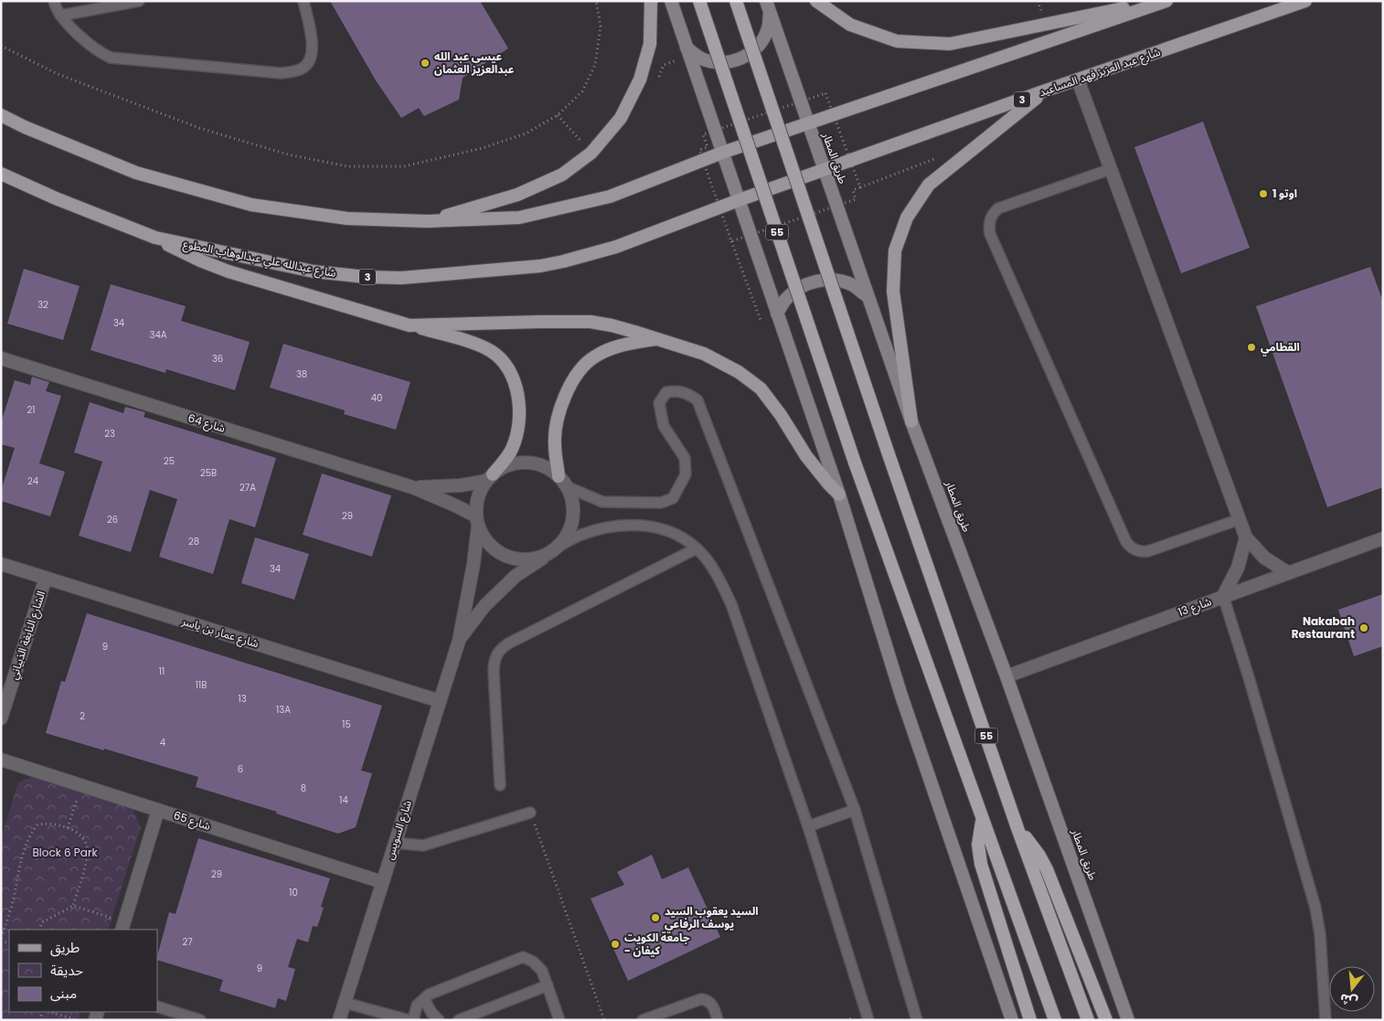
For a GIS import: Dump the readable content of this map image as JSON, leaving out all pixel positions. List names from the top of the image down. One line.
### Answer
{"streets":{"highway":["55"],"main road":["شارع عبد العزيز فهد المساعيد","3","طريق المطار","شارع عبدالله علي عبدالوهاب المطوع"],"street":["شارع 64","شارع 13","شارع عمار بن ياسر","الشارع النابغة الذبياني","شارع 65","شارع السويس"]},"crossings":[["شارع عبد العزيز فهد المساعيد","طريق المطار"],["شارع عبد العزيز فهد المساعيد","شارع عبدالله علي عبدالوهاب المطوع"],["طريق المطار","شارع 13"],["شارع 64","شارع السويس"],["شارع عمار بن ياسر","الشارع النابغة الذبياني"],["شارع عمار بن ياسر","شارع السويس"],["شارع 65","شارع السويس"]],"parks":["Block 6 Park"],"places":["عيسى عبد الله عبدالعزيز العثمان","اوتو 1","القطامي","Nakabah Restaurant","السيد يعقوب السيد يوسف الرفاعي","جامعة الكويت - كيفان"],"house_numbers":["32","34","34A","36","38","40","21","23","25","25B","24","27A","29","26","28","34","9","11","11B","13","13A","2","15","4","6","8","14","29","10","27","9"],"legend":["طريق","حديقة","مبنى"],"north":"bottom"}
